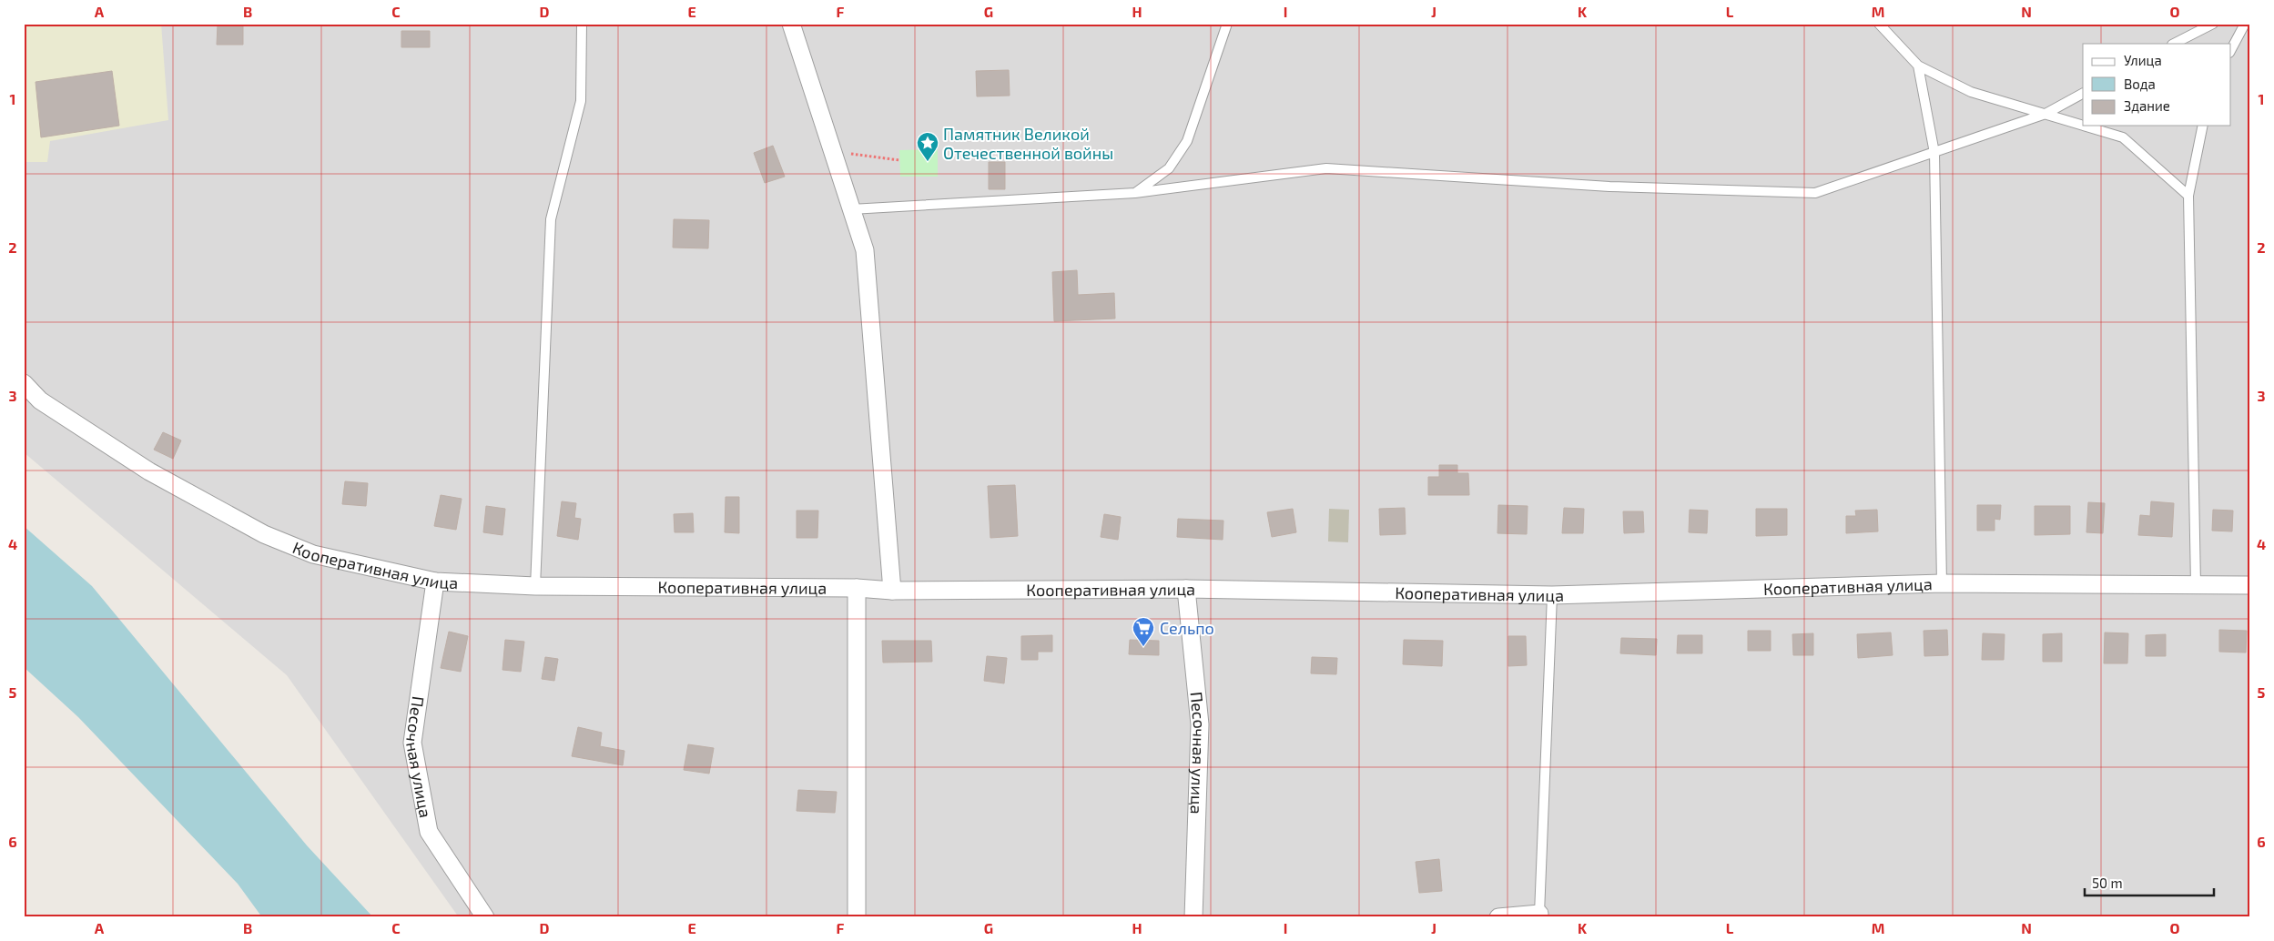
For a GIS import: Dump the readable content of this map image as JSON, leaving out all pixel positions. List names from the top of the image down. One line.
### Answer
{"streets":{"street":["Кооперативная улица","Песочная улица"]},"crossings":[["Кооперативная улица","Песочная улица"]],"places":{"place":["Памятник Великой Отечественной войны"],"supermarket":["Сельпо"]},"legend":["Улица","Вода","Здание"],"scale_bar":"50 m","grid":{"columns":["A","B","C","D","E","F","G","H","I","J","K","L","M","N","O"],"rows":["1","2","3","4","5","6"]}}
